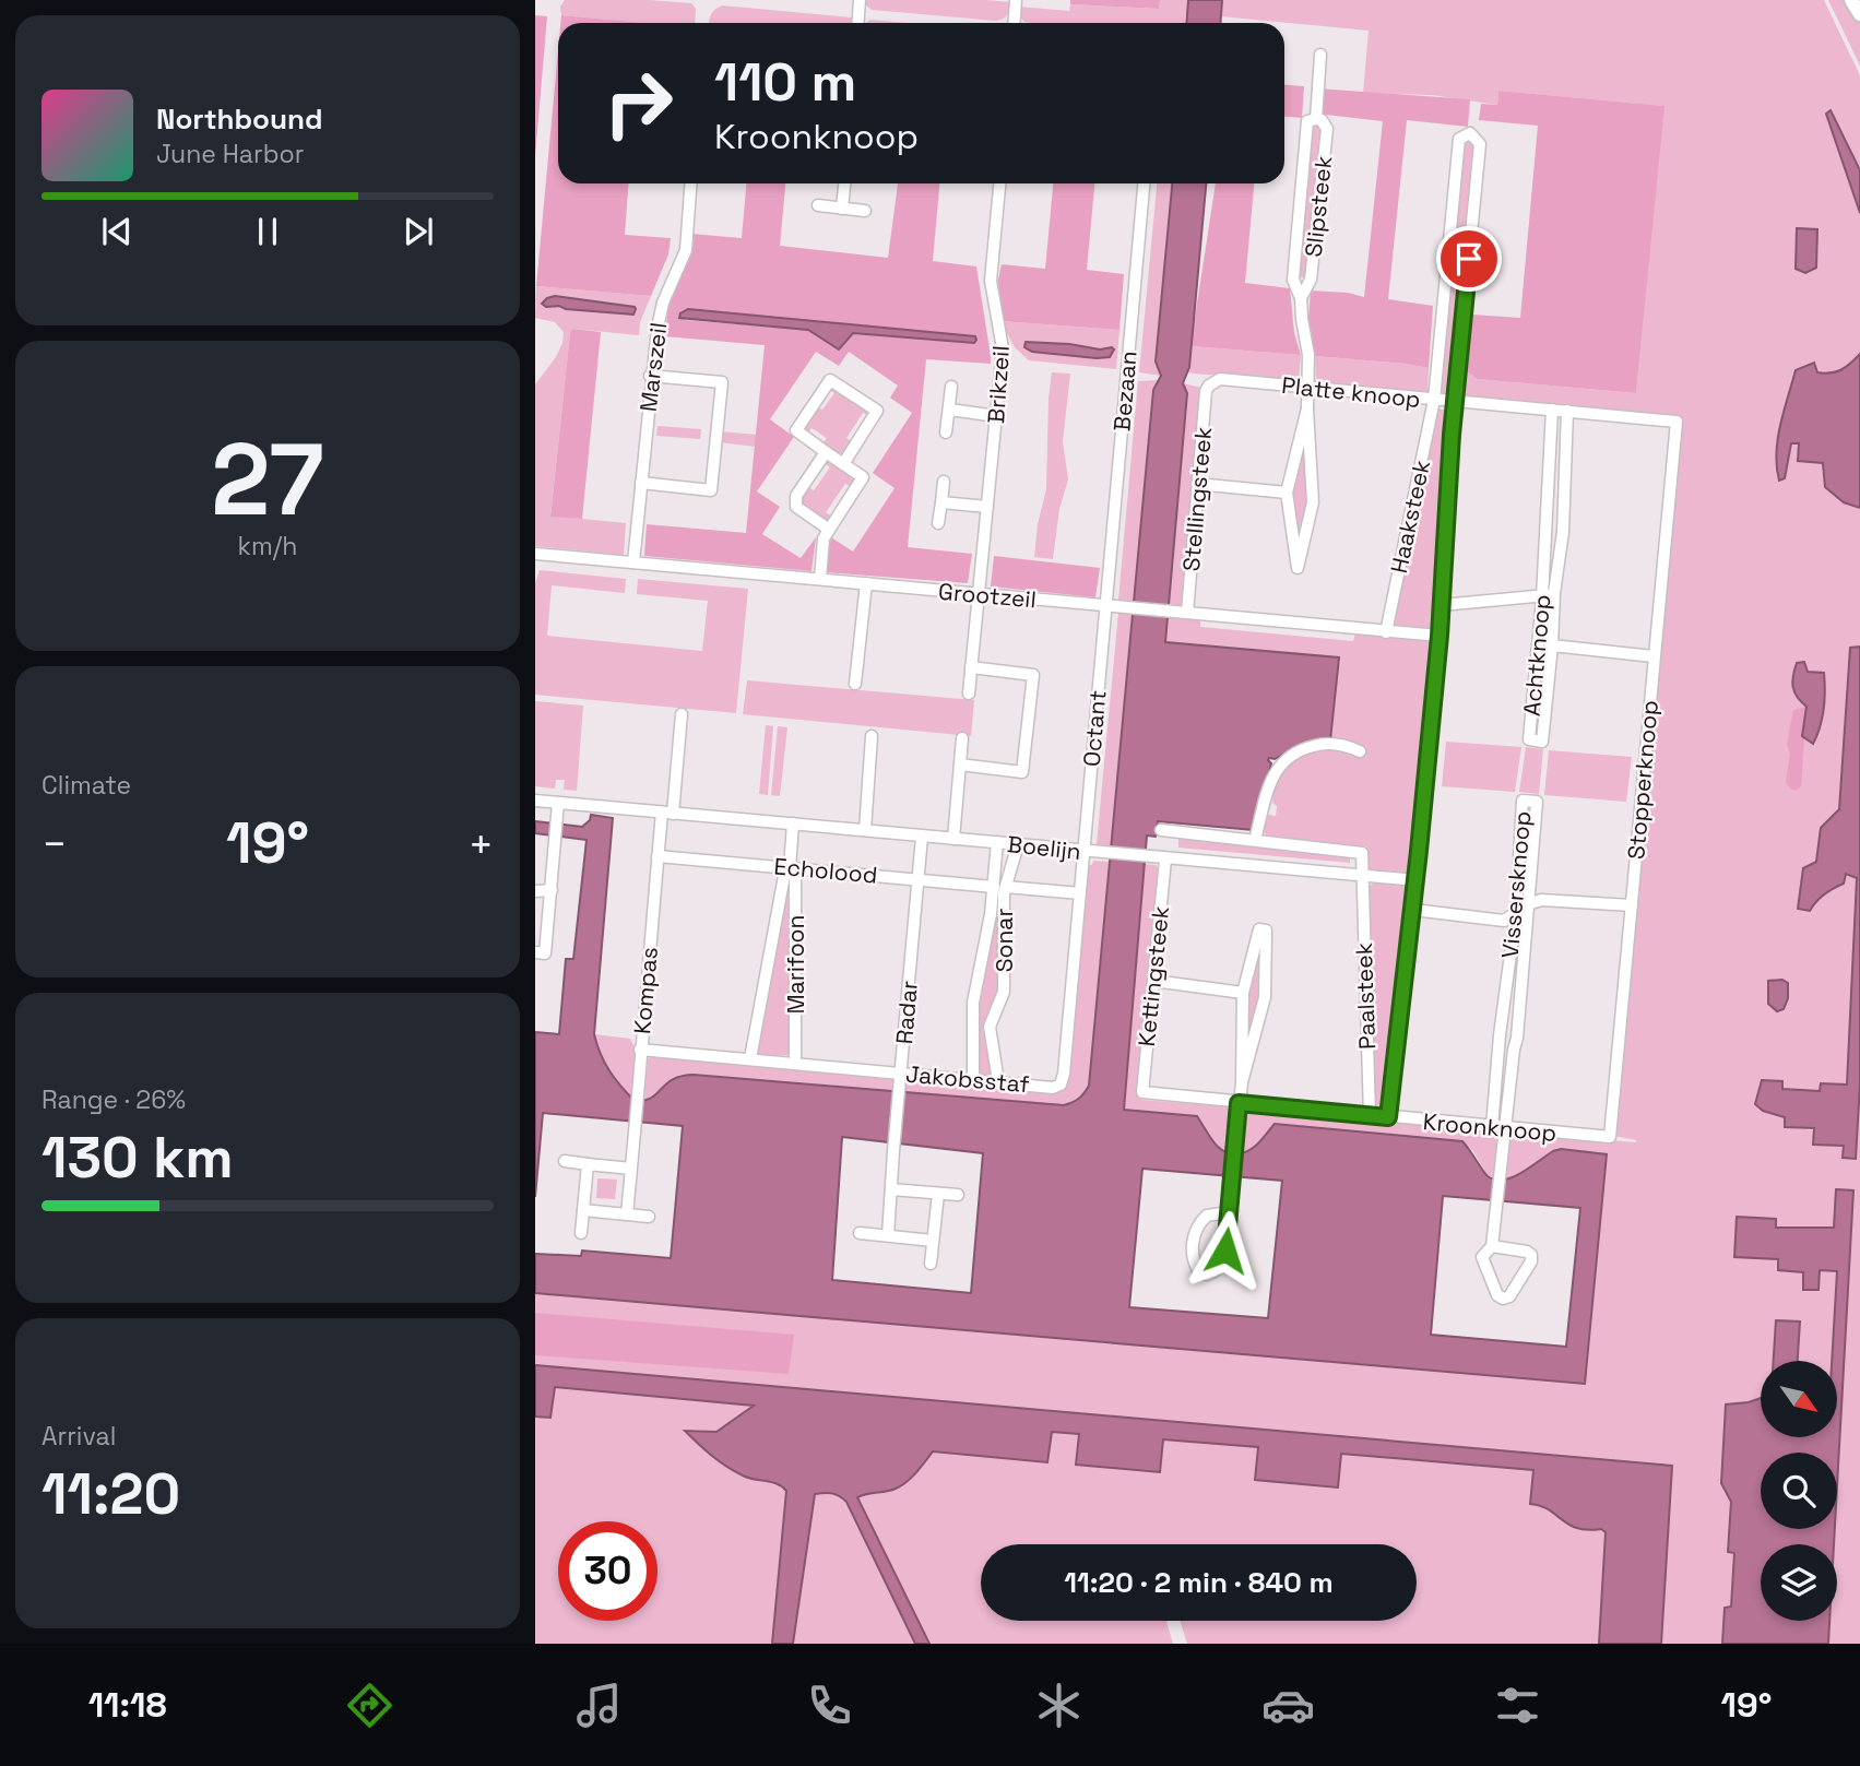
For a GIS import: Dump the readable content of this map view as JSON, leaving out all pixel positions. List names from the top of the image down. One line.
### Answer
{"streets":{"street":["Slipsteek","Marszeil","Brikzeil","Bezaan","Platte knoop","Stellingsteek","Haaksteek","Grootzeil","Achtknoop","Octant","Stopperknoop","Boelijn","Echolood","Vissersknoop","Sonar","Marifoon","Kettingsteek","Kompas","Paalsteek","Radar","Jakobsstaf","Kroonknoop"]},"crossings":[["Slipsteek","Platte knoop"],["Marszeil","Grootzeil"],["Brikzeil","Grootzeil"],["Bezaan","Grootzeil"],["Bezaan","Octant"],["Platte knoop","Stellingsteek"],["Platte knoop","Haaksteek"],["Platte knoop","Achtknoop"],["Platte knoop","Stopperknoop"],["Stellingsteek","Grootzeil"],["Haaksteek","Grootzeil"],["Grootzeil","Octant"],["Octant","Boelijn"],["Octant","Jakobsstaf"],["Stopperknoop","Kroonknoop"],["Boelijn","Sonar"],["Boelijn","Marifoon"],["Boelijn","Kettingsteek"],["Boelijn","Kompas"],["Boelijn","Paalsteek"],["Boelijn","Radar"],["Boelijn","Jakobsstaf"],["Echolood","Sonar"],["Echolood","Marifoon"],["Echolood","Kompas"],["Echolood","Radar"],["Echolood","Jakobsstaf"],["Vissersknoop","Kroonknoop"],["Sonar","Jakobsstaf"],["Marifoon","Jakobsstaf"],["Kettingsteek","Kroonknoop"],["Kompas","Jakobsstaf"],["Paalsteek","Kroonknoop"],["Radar","Jakobsstaf"]],"north":"bottom right","page":{"turn":["110 m","Kroonknoop"],"song":["Northbound","June Harbor"],"tile":[["27","km/h"],"Climate",["Range · 26%","130 km"],["Arrival","11:20"]],"heat":["−","19°","+"],"limit":"30","trip":"11:20 · 2 min · 840 m","tabs":["11:18","19°"]}}
